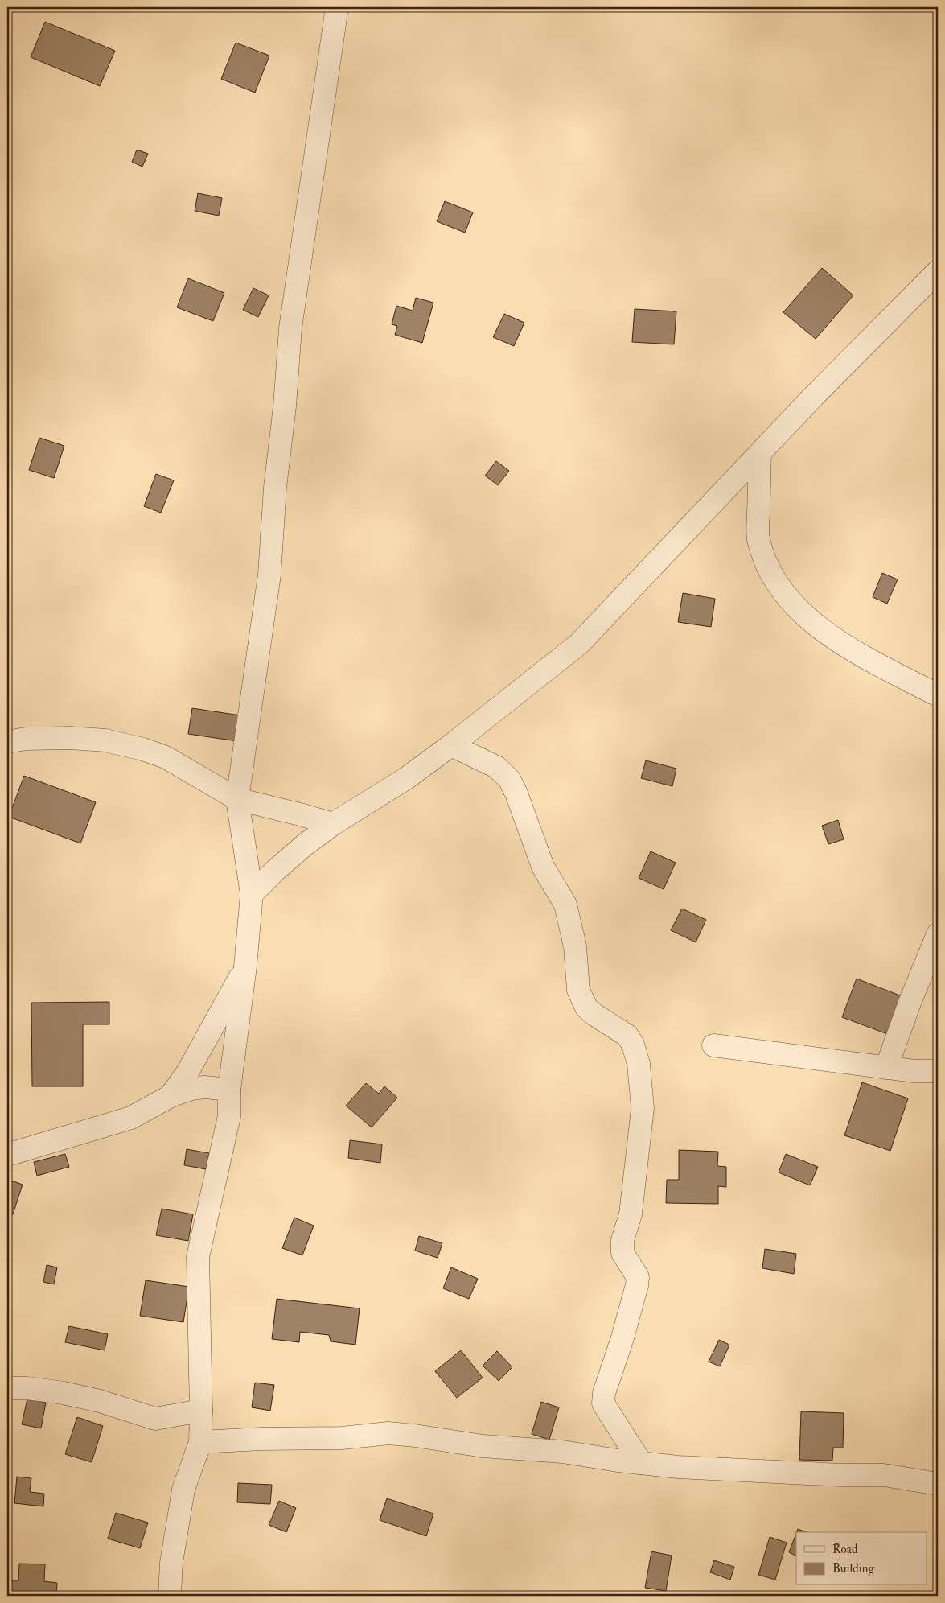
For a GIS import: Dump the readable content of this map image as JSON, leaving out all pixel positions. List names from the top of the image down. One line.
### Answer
{"legend":["Road","Building"]}
